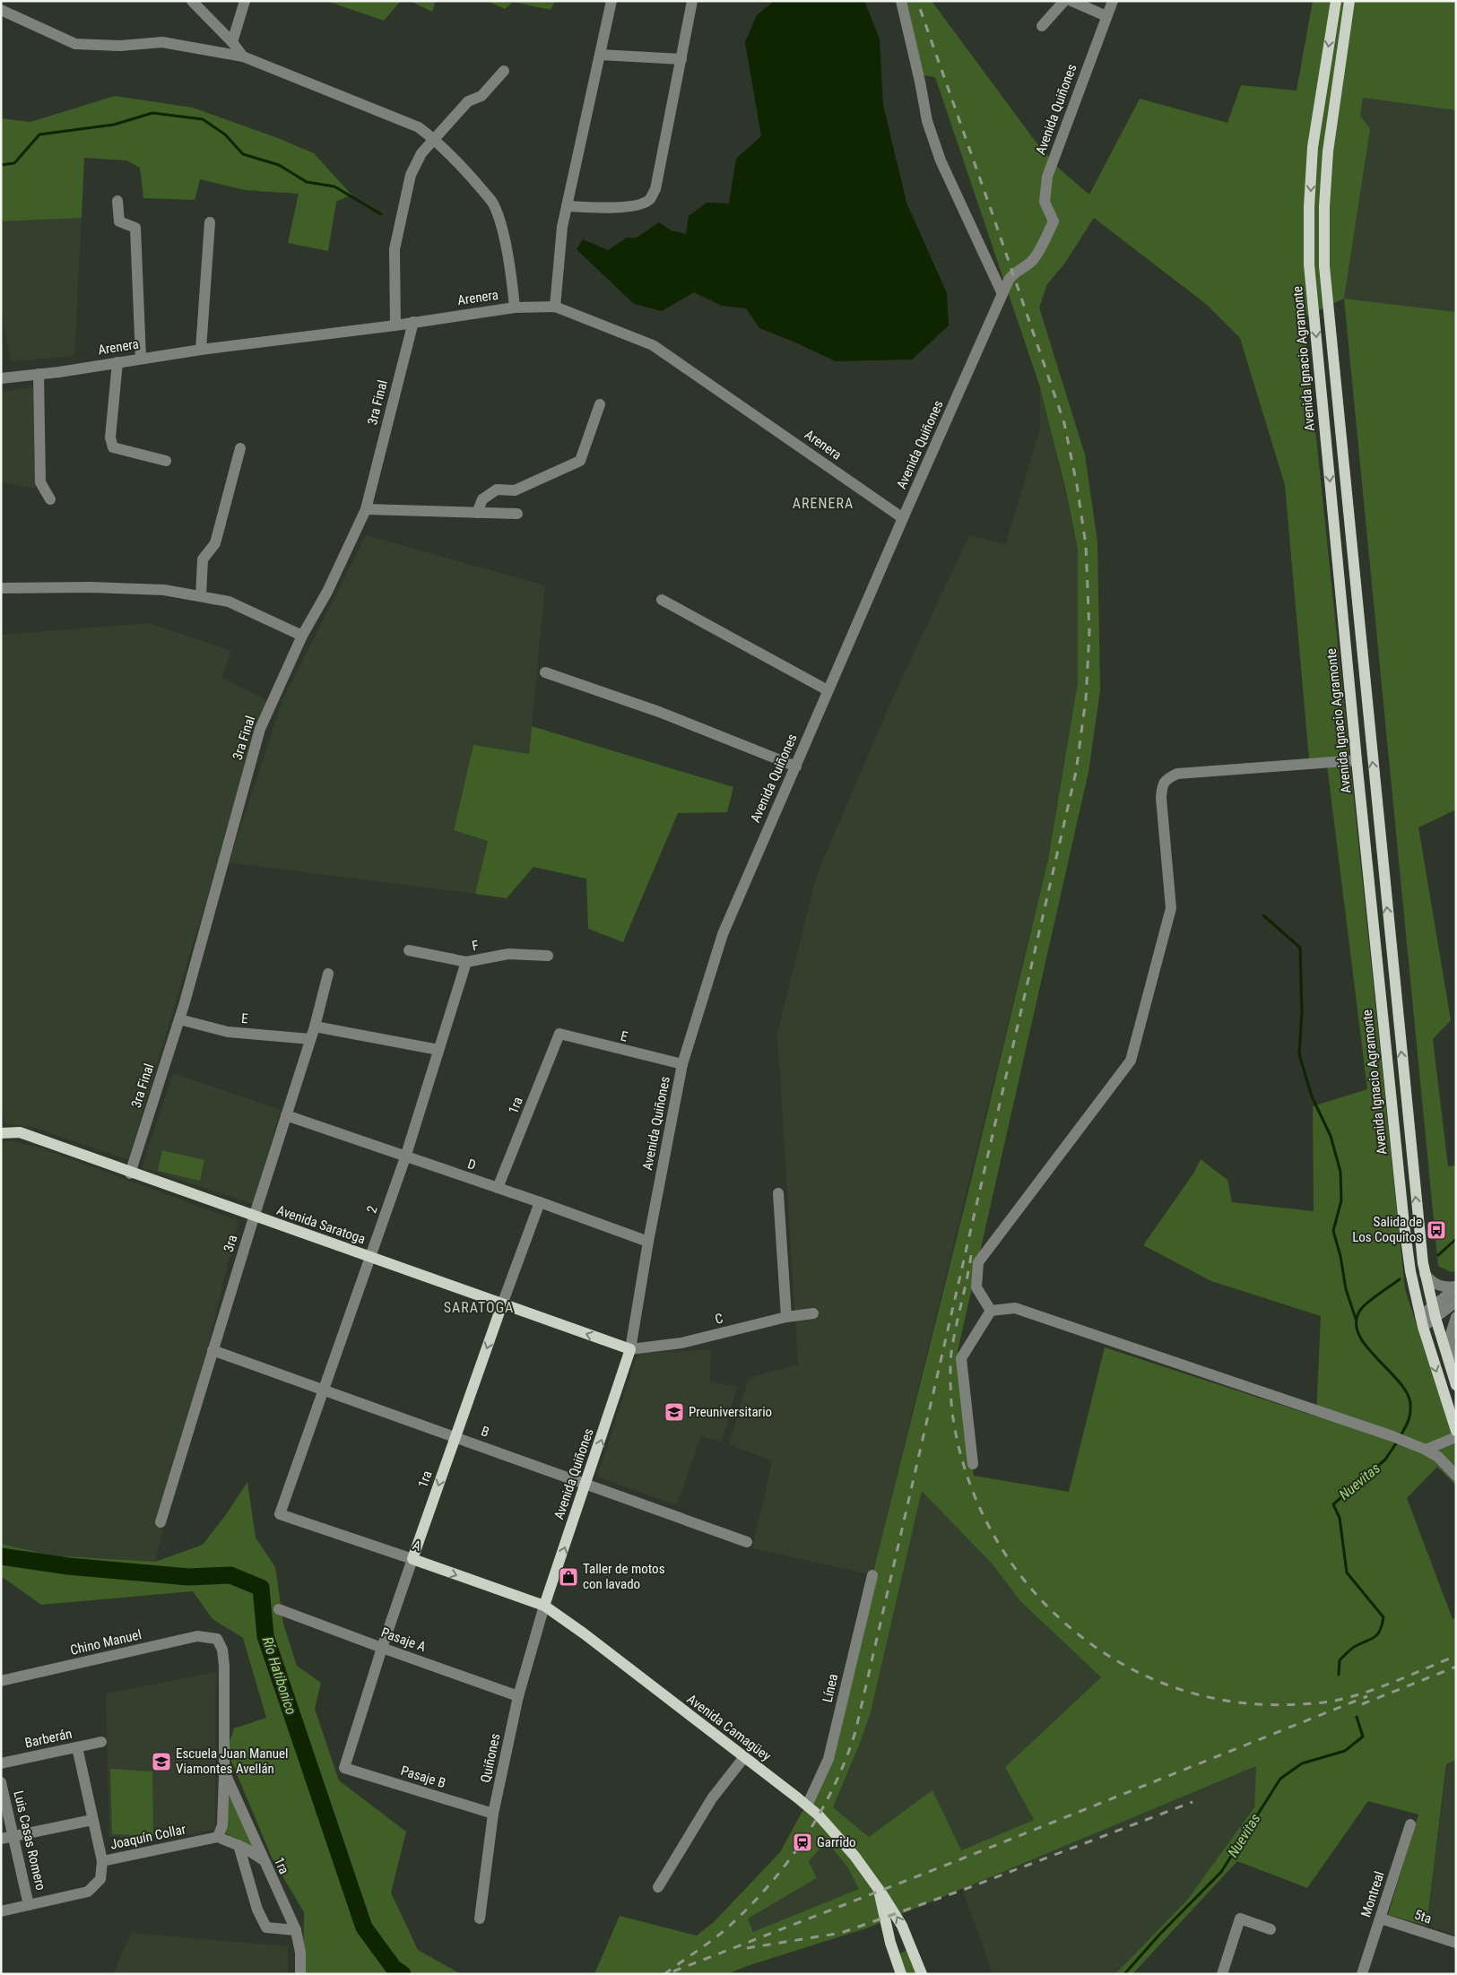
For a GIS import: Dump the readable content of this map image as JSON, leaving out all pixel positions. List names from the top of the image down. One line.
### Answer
{"streets":{"main road":["Avenida Quiñones","Avenida Ignacio Agramonte","1ra","Avenida Saratoga","A","Avenida Camagüey"],"street":["Arenera","3ra Final","F","E","D","2","3ra","C","B","Pasaje A","Chino Manuel","Línea","Barberán","Quiñones","Pasaje B","Joaquín Collar","Luis Casas Romero","Montreal","5ta"]},"crossings":[["Avenida Quiñones","Arenera"],["Avenida Quiñones","E"],["Avenida Quiñones","D"],["Avenida Quiñones","Avenida Saratoga"],["Avenida Quiñones","C"],["Avenida Quiñones","B"],["Avenida Quiñones","A"],["Avenida Quiñones","Avenida Camagüey"],["Avenida Quiñones","Quiñones"],["Arenera","3ra Final"],["3ra Final","E"],["3ra Final","Avenida Saratoga"],["F","2"],["E","1ra"],["E","3ra"],["1ra","D"],["1ra","Avenida Saratoga"],["1ra","B"],["1ra","A"],["1ra","Pasaje A"],["1ra","Chino Manuel"],["1ra","Pasaje B"],["1ra","Joaquín Collar"],["D","2"],["D","3ra"],["2","Avenida Saratoga"],["2","B"],["2","A"],["Avenida Saratoga","3ra"],["Avenida Saratoga","C"],["3ra","B"],["A","Avenida Camagüey"],["A","Quiñones"],["Pasaje A","Quiñones"],["Línea","Avenida Camagüey"],["Avenida Camagüey","Quiñones"],["Quiñones","Pasaje B"],["Joaquín Collar","Luis Casas Romero"],["Montreal","5ta"]],"one_way":["A"],"districts":["ARENERA","SARATOGA"],"water":["Nuevitas","Río Hatibonico"],"places":{"bus stop":["Salida de Los Coquitos"],"school or university":["Preuniversitario","Escuela Juan Manuel Viamontes Avellán"],"shop":["Taller de motos con lavado"],"station":["Garrido"]}}
